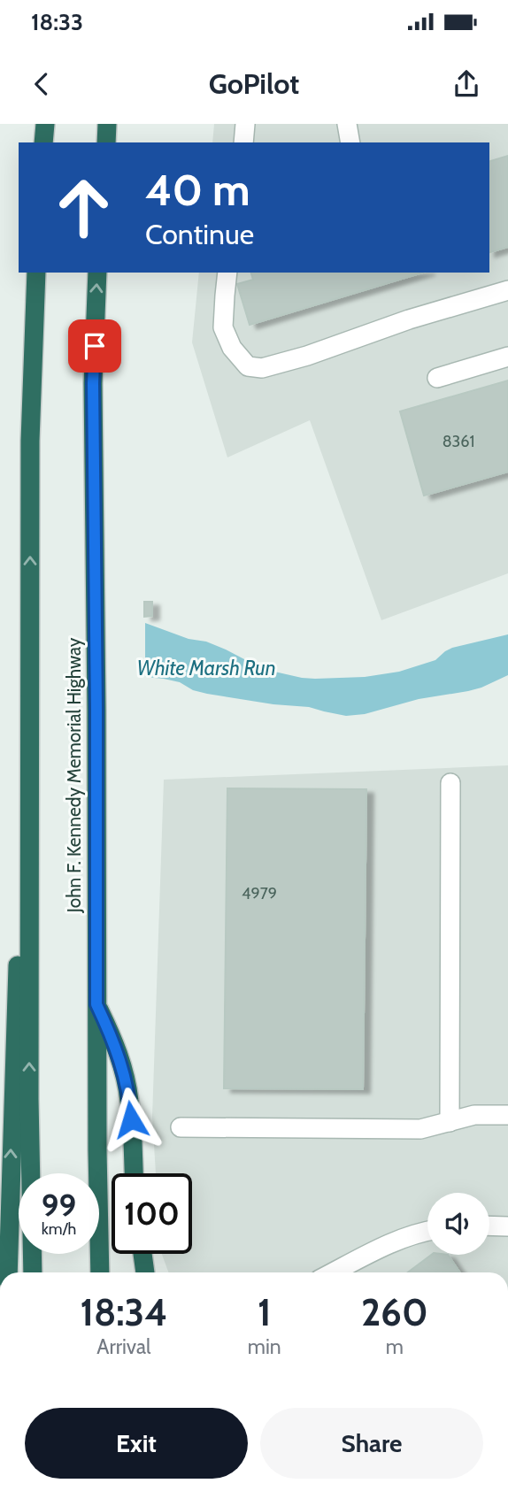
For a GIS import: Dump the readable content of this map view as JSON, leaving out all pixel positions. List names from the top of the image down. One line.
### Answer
{"streets":{"highway":["John F. Kennedy Memorial Highway"]},"water":["White Marsh Run"],"house_numbers":["8361","4979"],"page":{"status":"18:33","header":"GoPilot","turn":["40 m","Continue"],"speed":"99 km/h","limit":"100","eta":["18:34","Arrival","1","min","260","m"],"buttons":["Exit","Share"]}}
